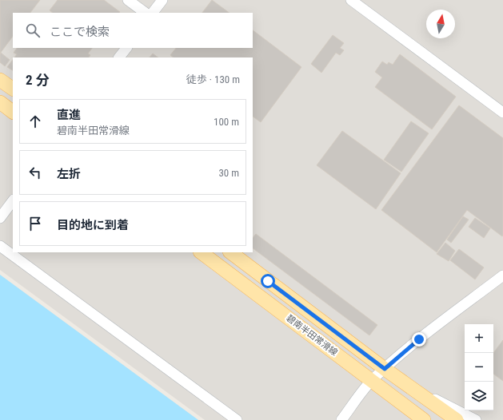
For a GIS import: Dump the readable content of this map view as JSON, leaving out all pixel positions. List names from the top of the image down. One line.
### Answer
{"streets":{"main road":["碧南半田常滑線"]},"north":"top","page":{"search":"ここで検索","heading":["2 分","徒歩 · 130 m"],"list":[["直進","碧南半田常滑線","100 m"],["左折","30 m"],"目的地に到着"],"map_buttons":["+","−"]}}
